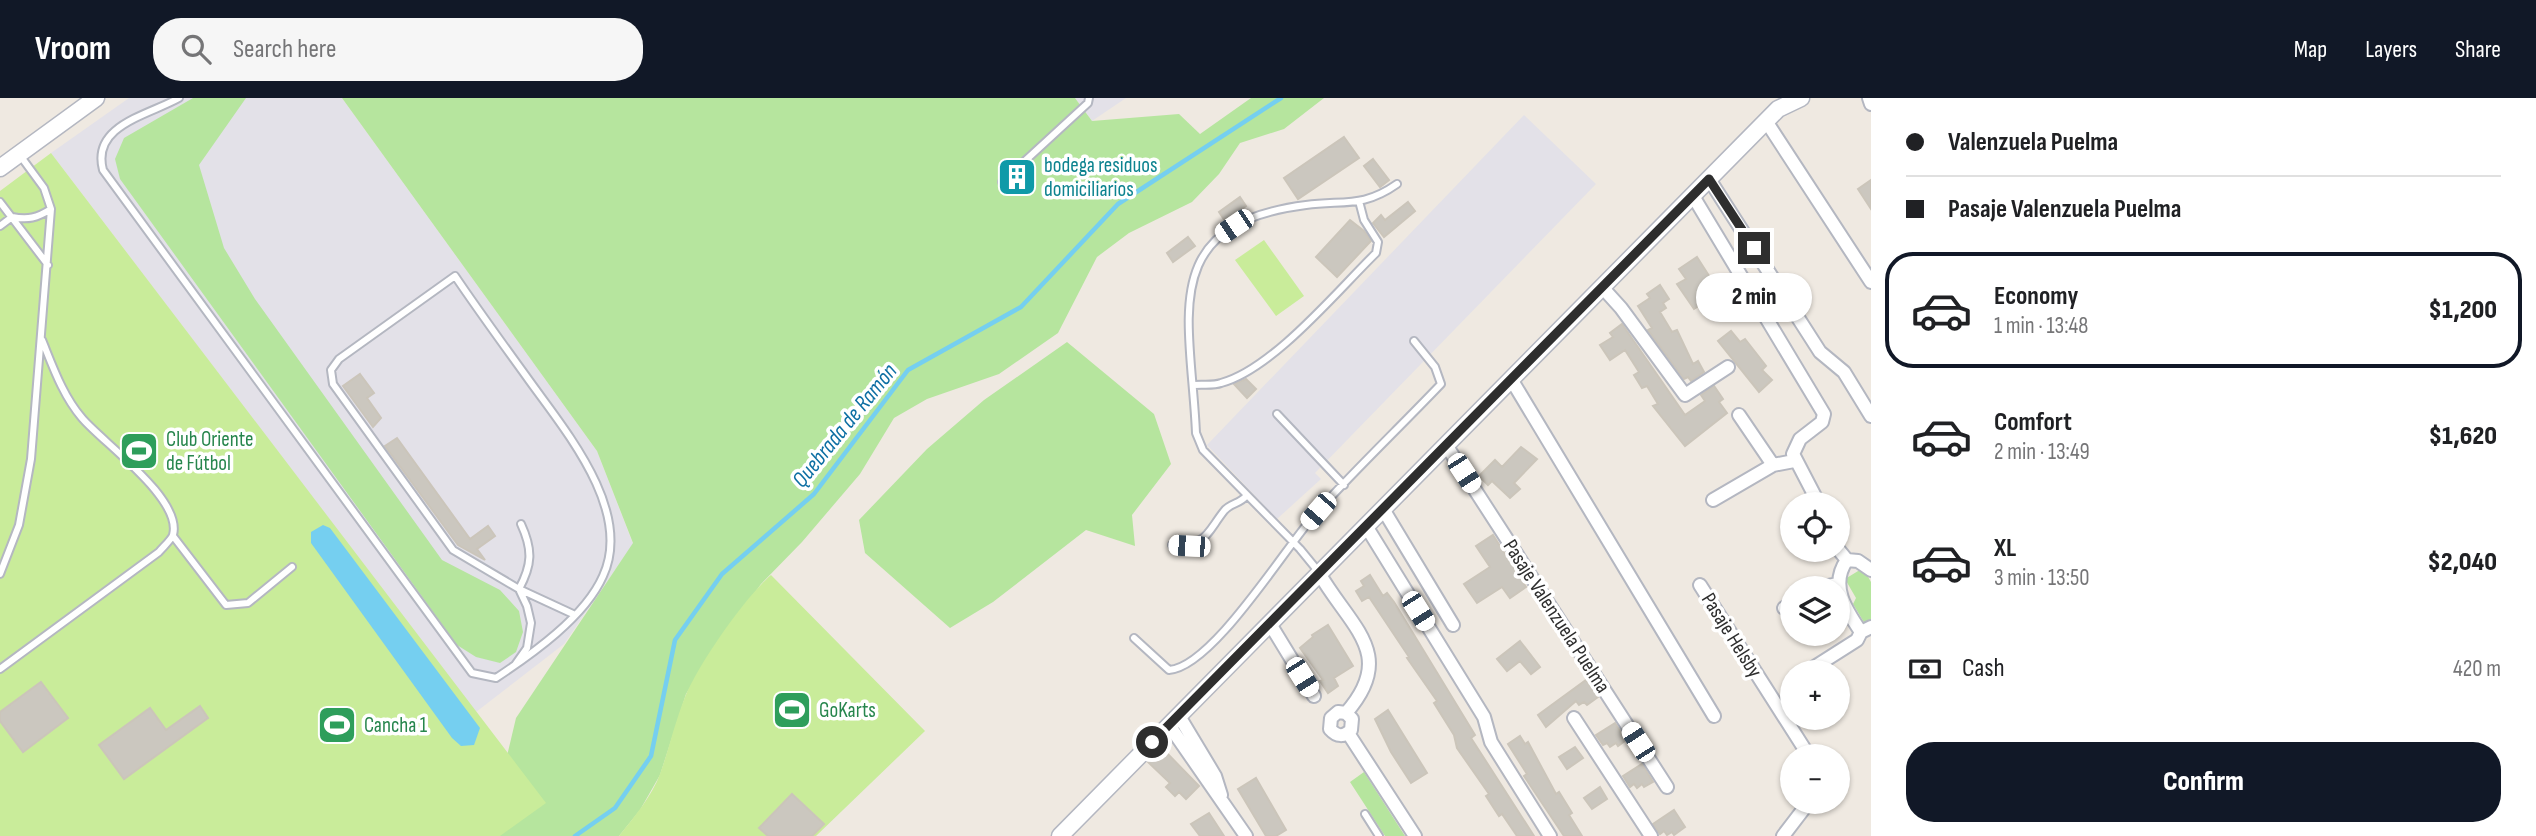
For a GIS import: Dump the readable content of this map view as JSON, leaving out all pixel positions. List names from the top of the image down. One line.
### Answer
{"streets":{"street":["Pasaje Valenzuela Puelma","Pasaje Helsby"]},"water":["Quebrada de Ramón"],"places":{"building":["bodega residuos domiciliarios"],"sports":["Club Oriente de Fútbol","GoKarts","Cancha 1"]},"page":{"header":"Vroom","search":"Search here","nav":["Map","Layers","Share"],"banner":["Valenzuela Puelma","Pasaje Valenzuela Puelma"],"list":[{"name":"Economy","note":"1 min · 13:48","value":"$1,200"},{"name":"Comfort","note":"2 min · 13:49","value":"$1,620"},{"name":"XL","note":"3 min · 13:50","value":"$2,040"}],"bubble":"2 min","map_buttons":["+","−"],"pay":["Cash","420 m"],"buttons":"Confirm"}}
